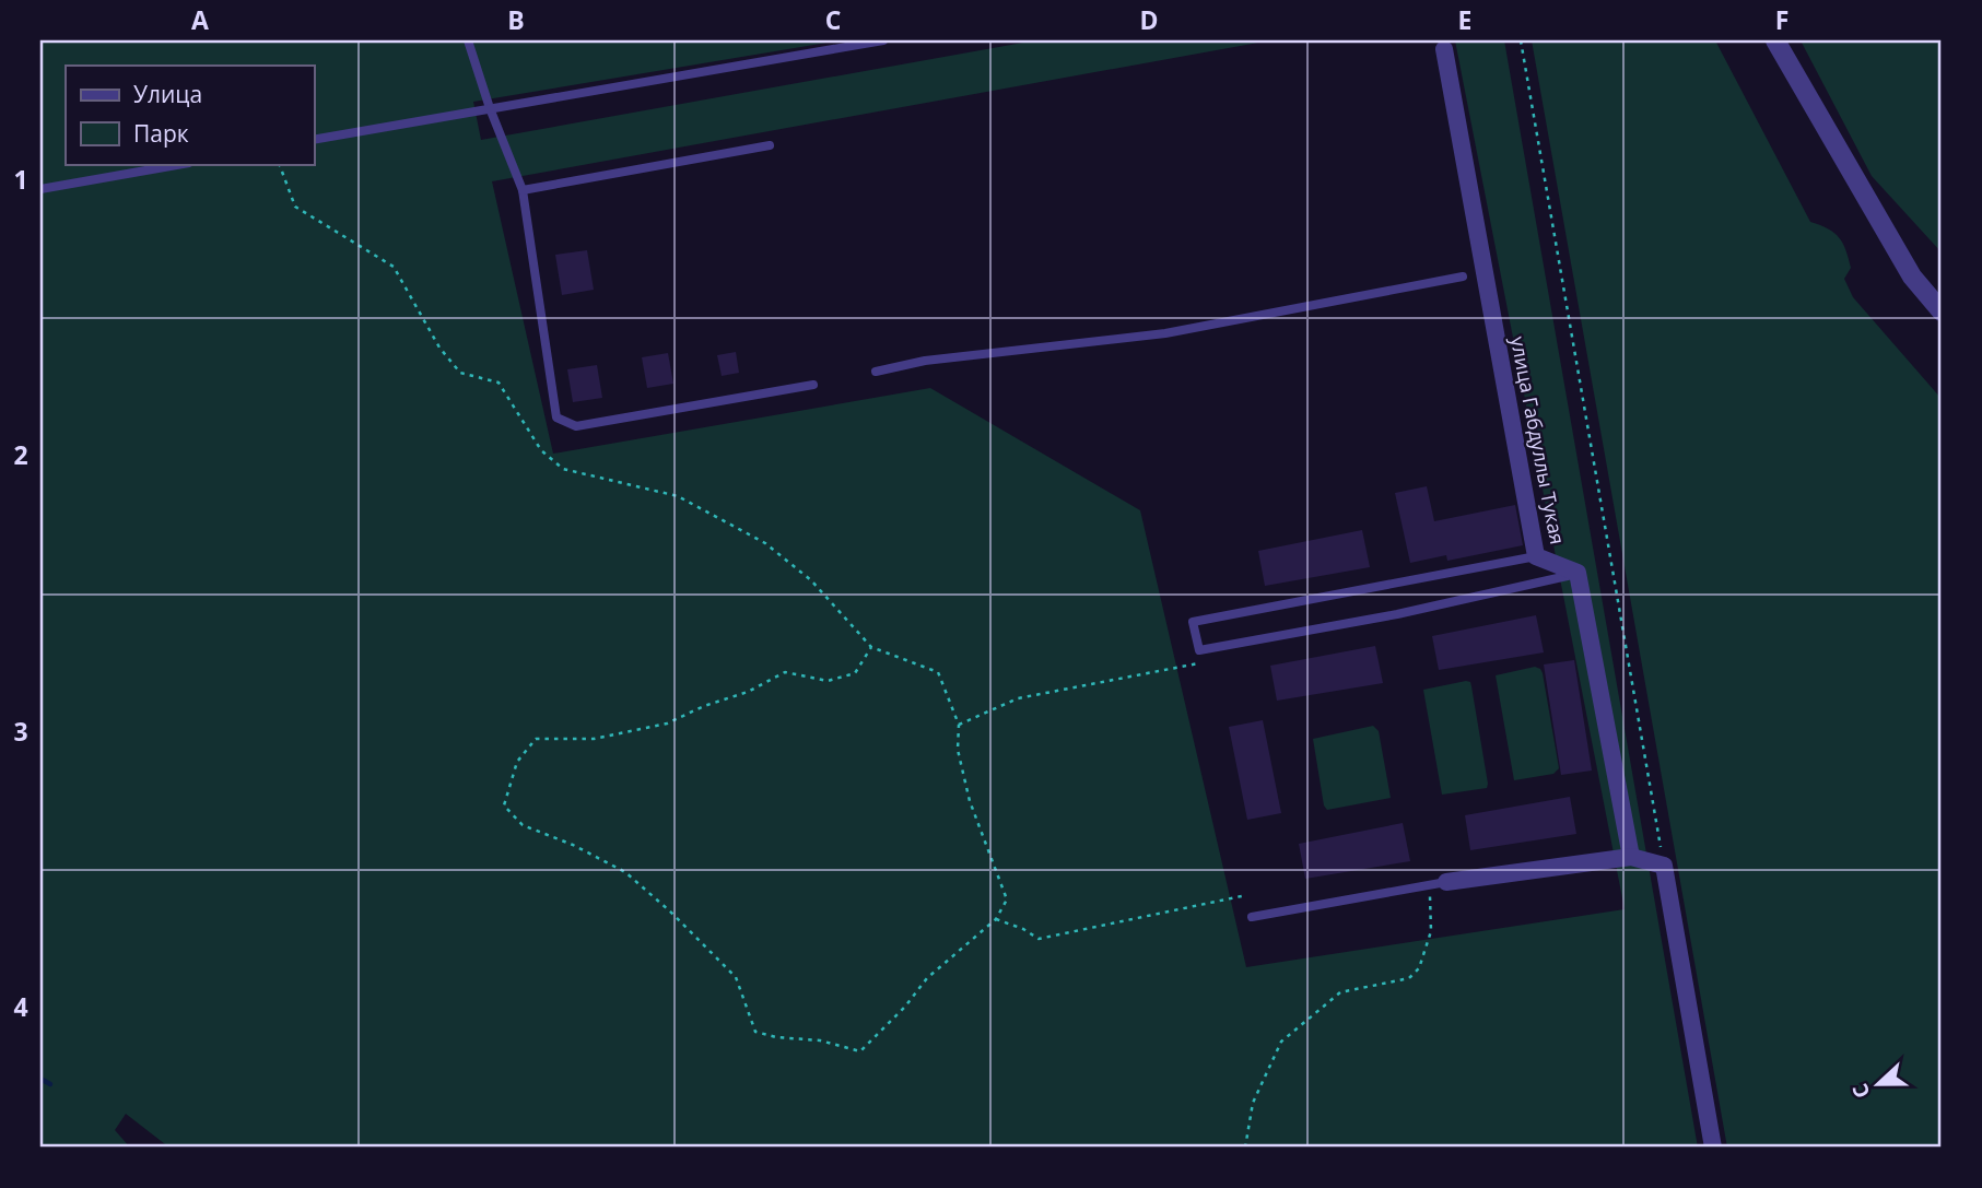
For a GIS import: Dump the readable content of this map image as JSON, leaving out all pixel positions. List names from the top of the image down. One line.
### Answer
{"streets":{"street":["улица Габдуллы Тукая"]},"legend":["Улица","Парк"],"north":"left","grid":{"columns":["A","B","C","D","E","F"],"rows":["1","2","3","4"]}}
